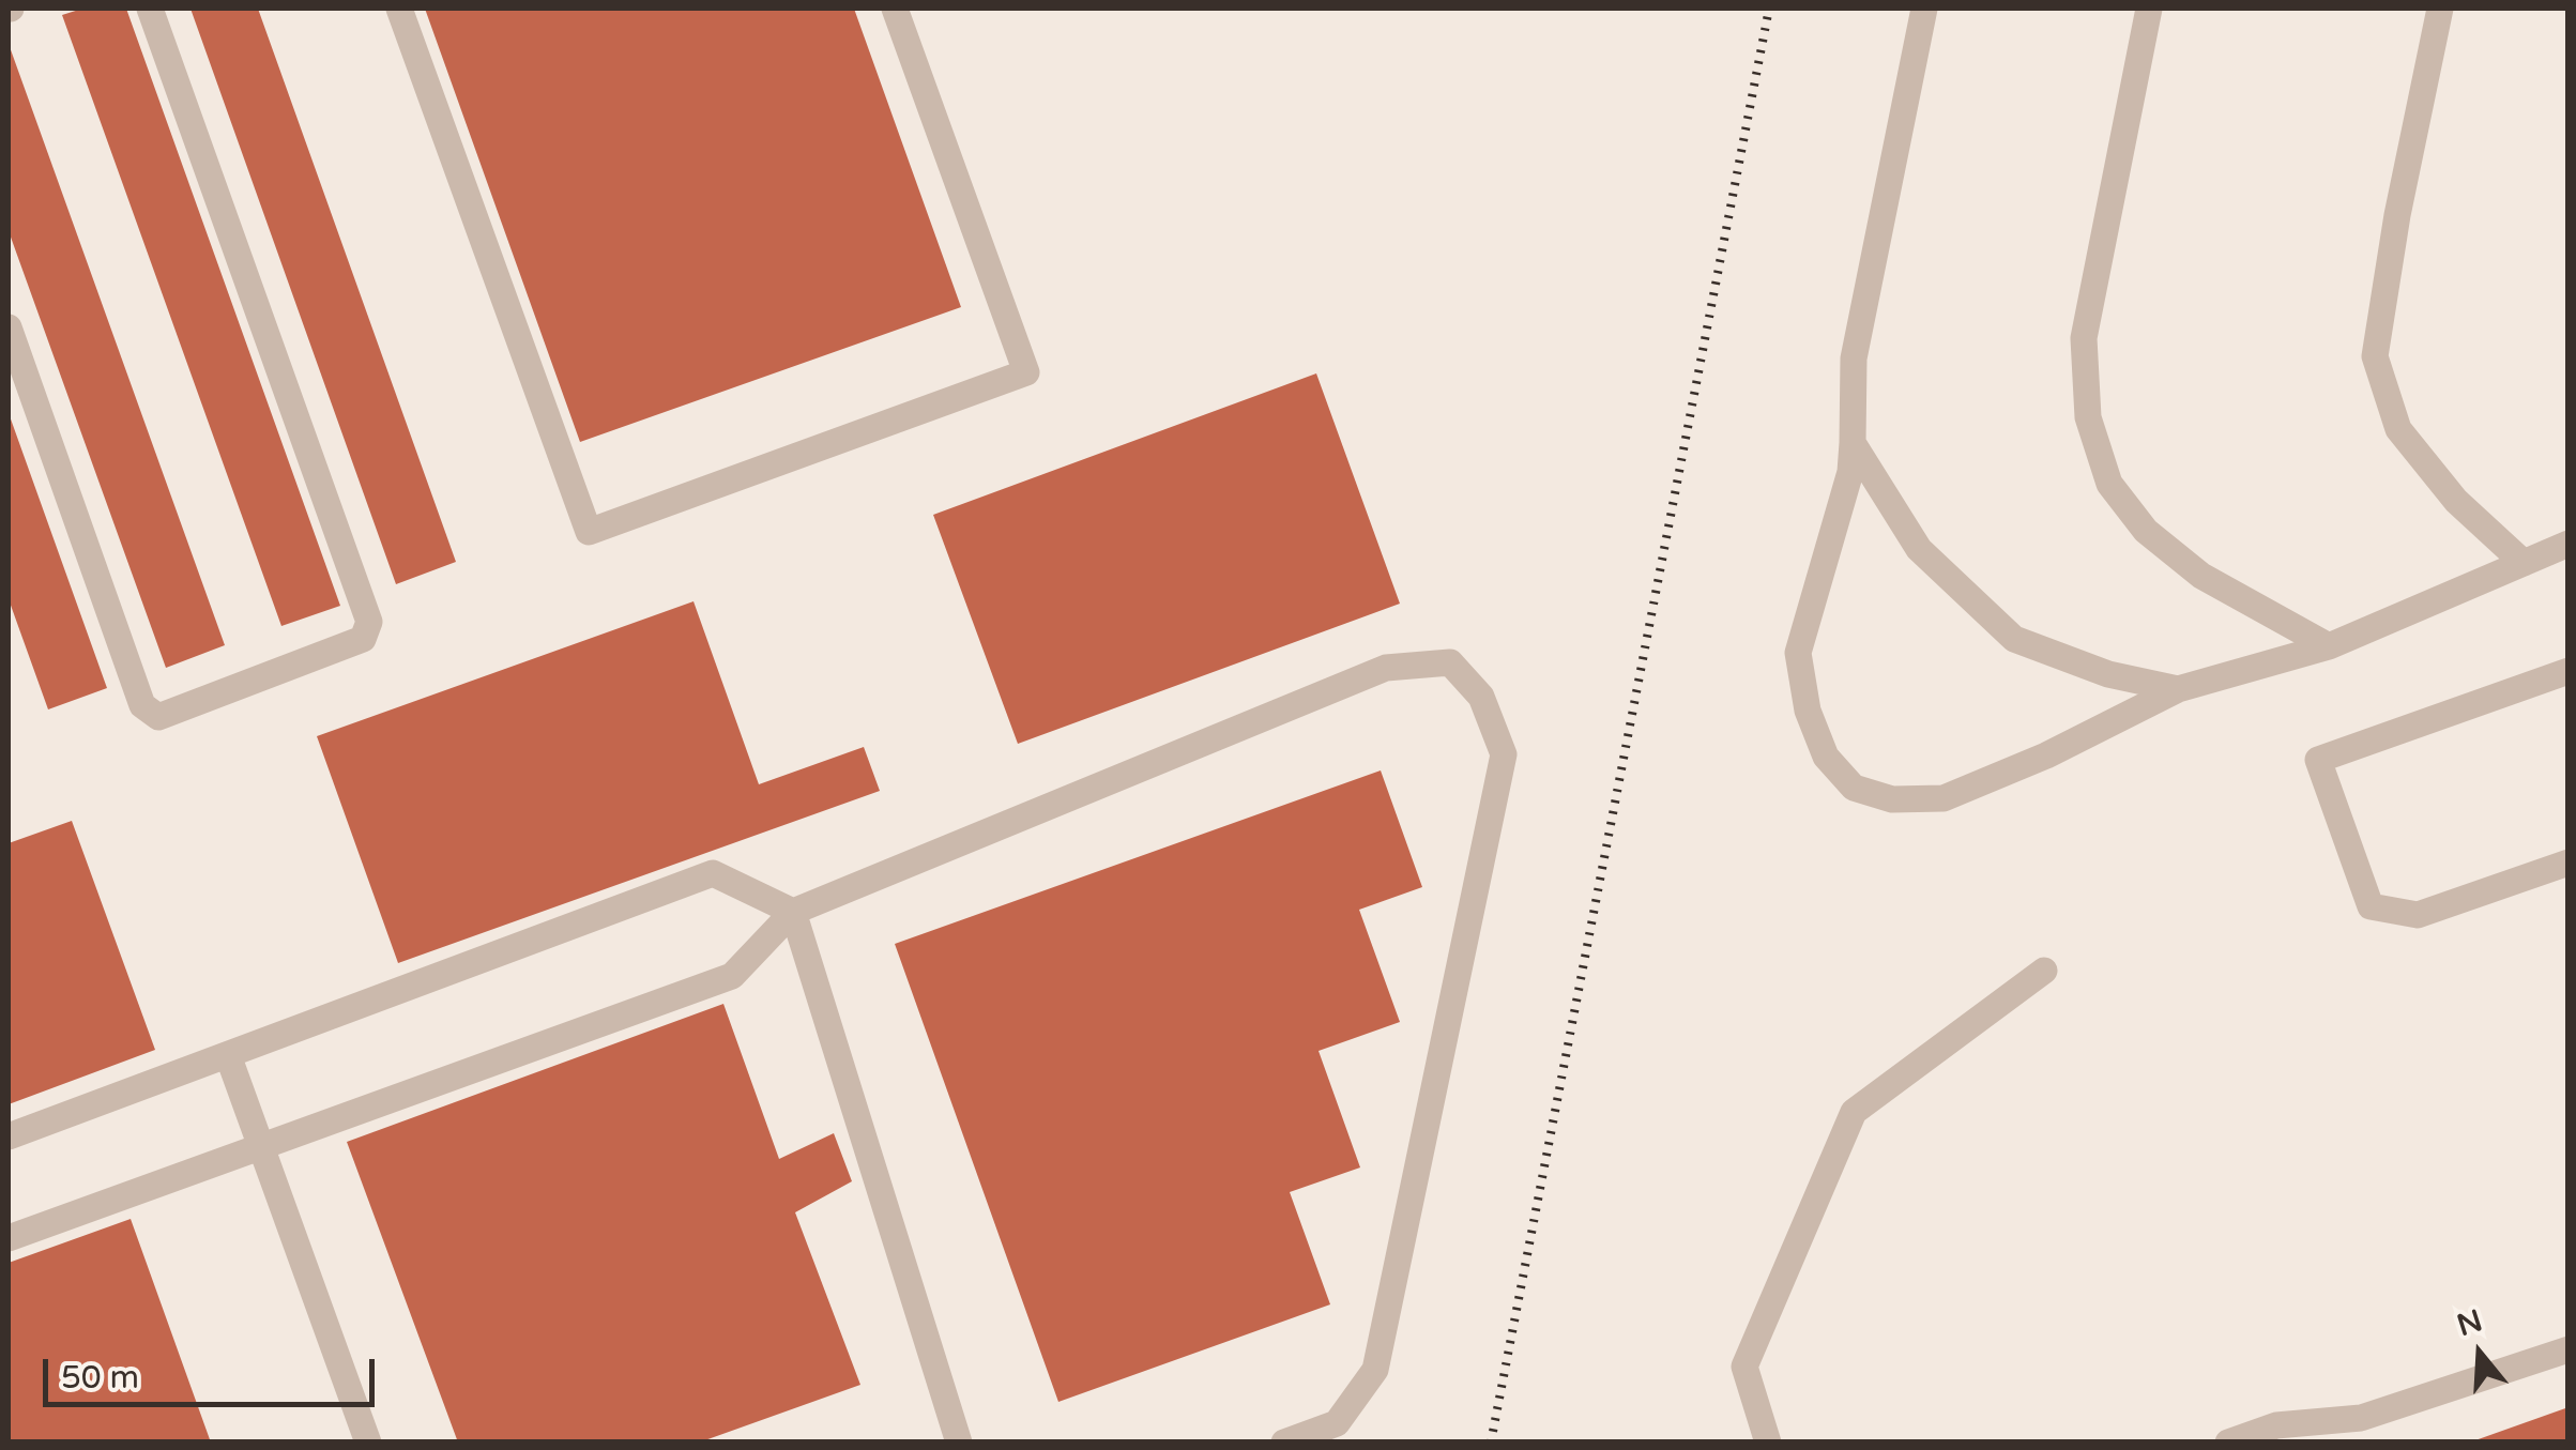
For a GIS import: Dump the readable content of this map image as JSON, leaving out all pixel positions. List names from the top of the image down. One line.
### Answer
{"scale_bar":"50 m","north":"top"}
